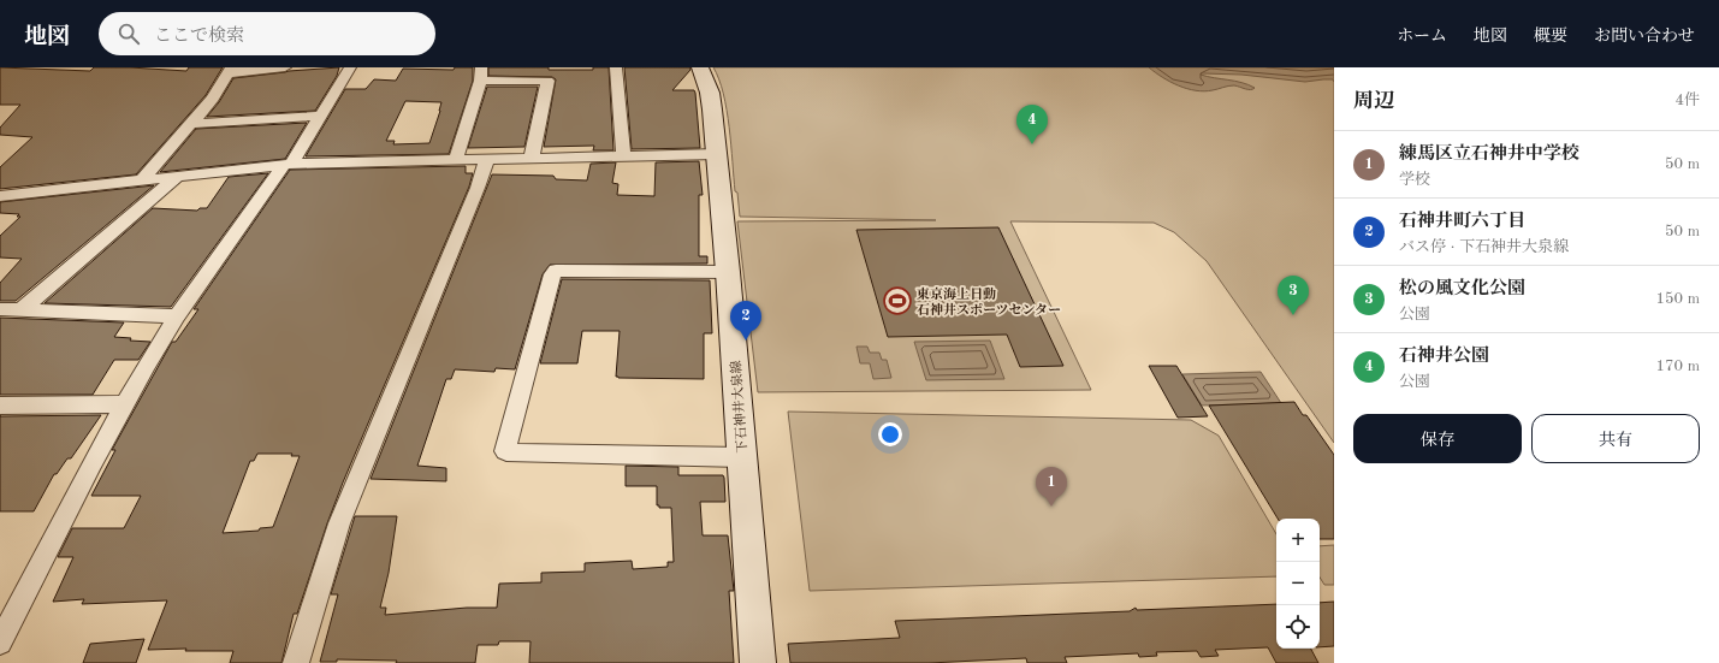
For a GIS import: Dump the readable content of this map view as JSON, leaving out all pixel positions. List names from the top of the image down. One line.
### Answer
{"streets":{"main road":["下石神井大泉線"]},"places":{"sports":["東京海上日動 石神井スポーツセンター"]},"page":{"header":"地図","search":"ここで検索","nav":["ホーム","地図","概要","お問い合わせ"],"heading":["周辺","4件"],"pins":["4","3","2","1"],"list":[{"mark":"1","name":"練馬区立石神井中学校","note":"学校","value":"50 m"},{"mark":"2","name":"石神井町六丁目","note":"バス停 · 下石神井大泉線","value":"50 m"},{"mark":"3","name":"松の風文化公園","note":"公園","value":"150 m"},{"mark":"4","name":"石神井公園","note":"公園","value":"170 m"}],"buttons":["保存","共有"],"map_buttons":["+","−"]}}
